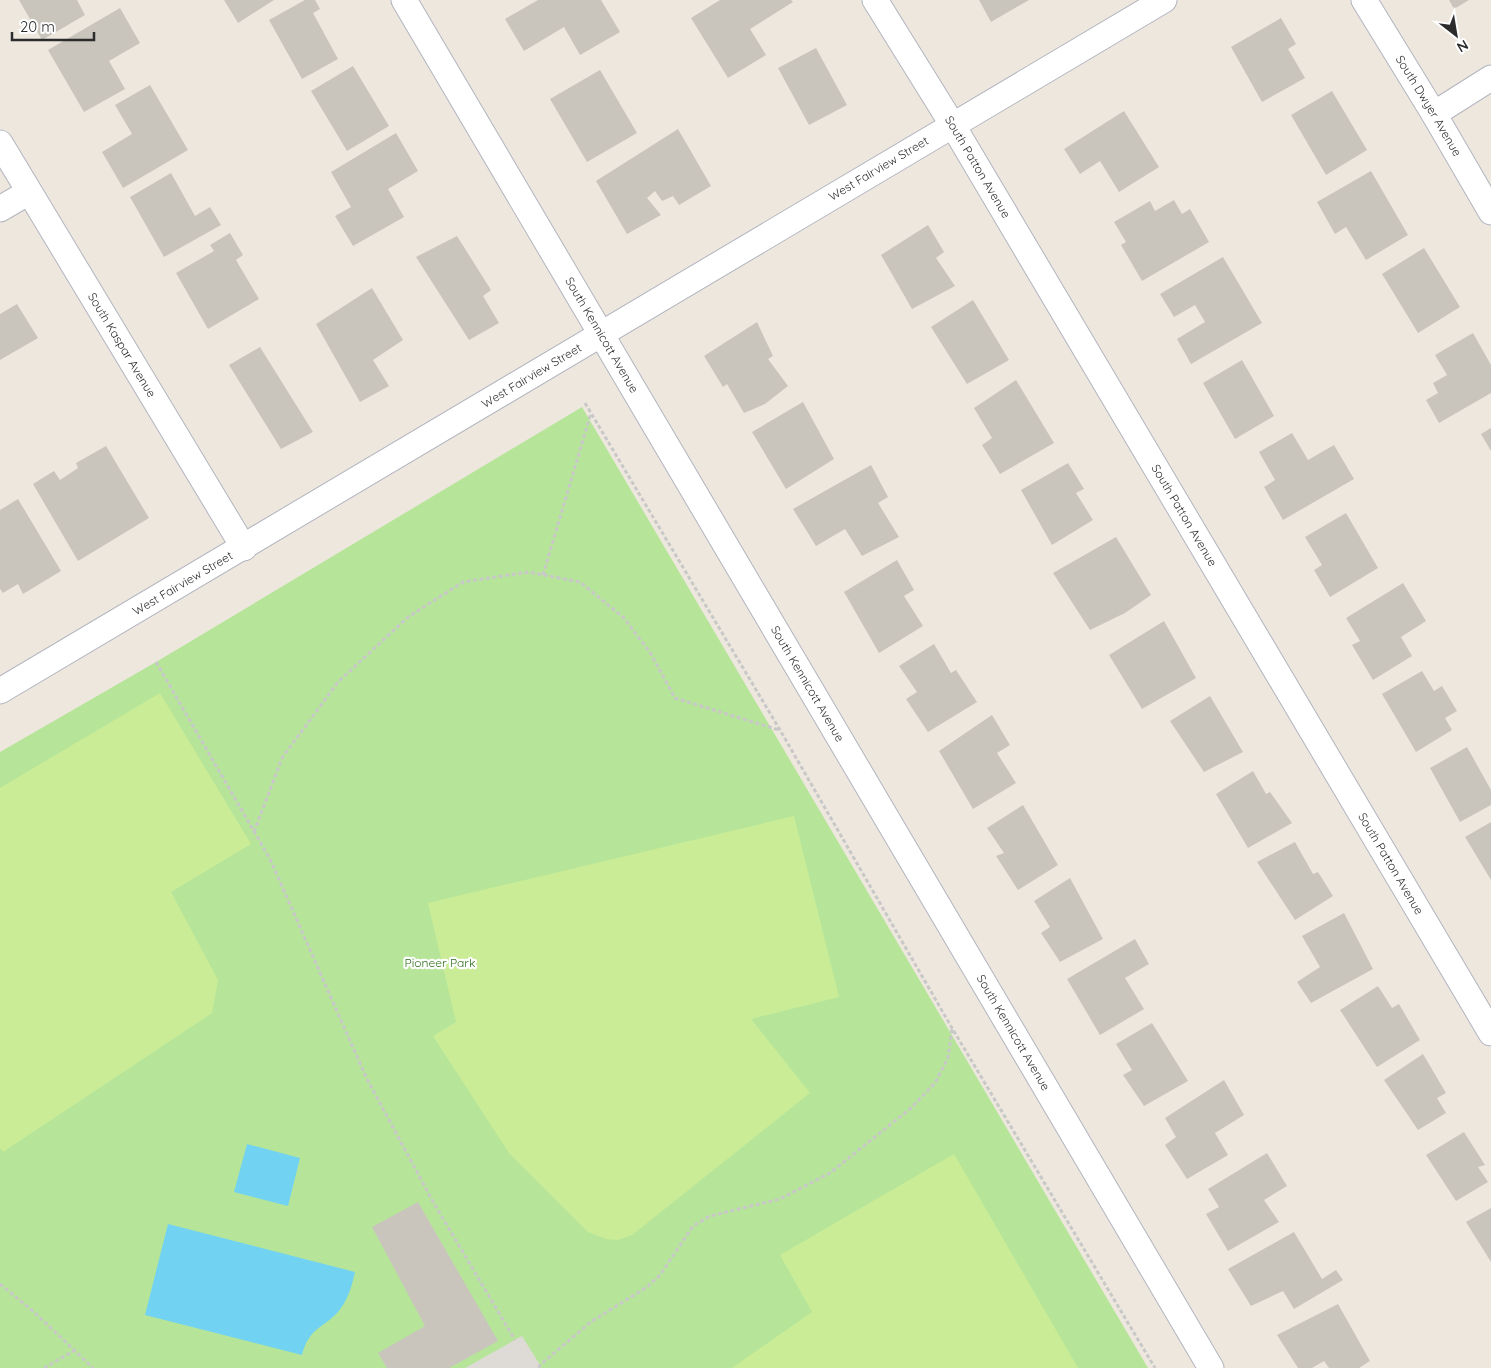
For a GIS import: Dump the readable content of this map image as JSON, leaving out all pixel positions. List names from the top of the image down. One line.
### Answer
{"streets":{"street":["South Dwyer Avenue","West Fairview Street","South Patton Avenue","South Kennicott Avenue","South Kaspar Avenue"]},"crossings":[["West Fairview Street","South Patton Avenue"],["West Fairview Street","South Kennicott Avenue"],["West Fairview Street","South Kaspar Avenue"]],"parks":["Pioneer Park"],"scale_bar":"20 m","north":"bottom right"}
